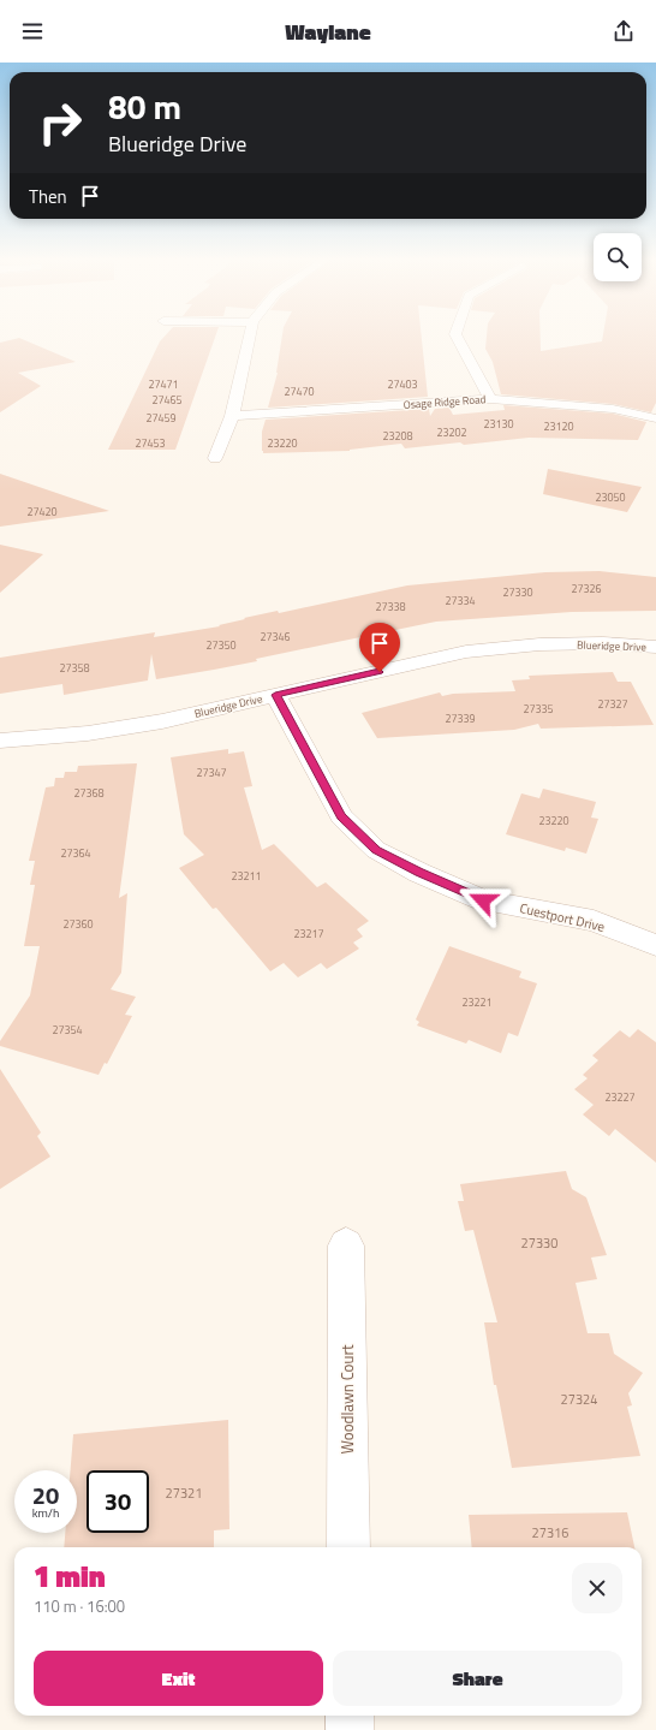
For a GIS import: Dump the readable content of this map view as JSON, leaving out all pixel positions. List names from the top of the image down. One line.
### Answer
{"streets":{"street":["Osage Ridge Road","Blueridge Drive","Cuestport Drive","Woodlawn Court"]},"crossings":[["Blueridge Drive","Cuestport Drive"]],"house_numbers":["27471","27403","27470","27465","27459","23130","23120","23202","23208","27453","23220","23050","27420","27326","27330","27334","27338","27346","27350","27358","27327","27335","27339","27347","27368","23220","27364","23211","27360","23217","23221","27354","23227","27330","27324","27321","27316"],"page":{"header":"Waylane","turn":["80 m","Blueridge Drive"],"then":"Then","speed":"20 km/h","limit":"30","heading":["1 min","110 m · 16:00"],"buttons":["Exit","Share"]}}
